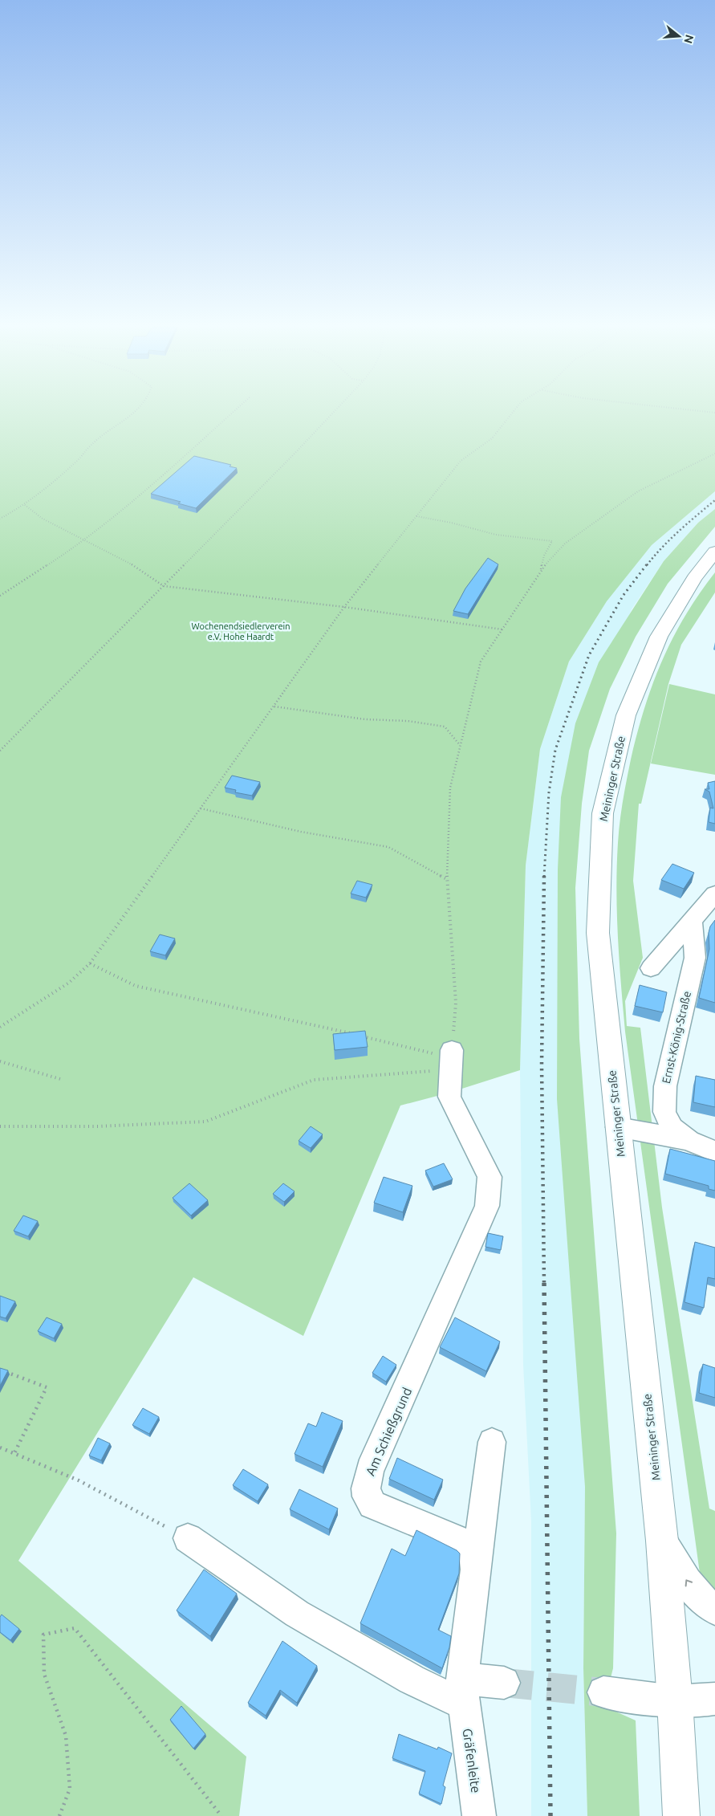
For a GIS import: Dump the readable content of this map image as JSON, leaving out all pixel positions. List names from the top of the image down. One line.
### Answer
{"streets":{"main road":["Meininger Straße"],"street":["Ernst-König-Straße","Am Schießgrund","Gräfenleite"]},"crossings":[["Am Schießgrund","Gräfenleite"]],"parks":["Wochenendsiedlerverein e.V. Hohe Haardt"],"north":"right"}
